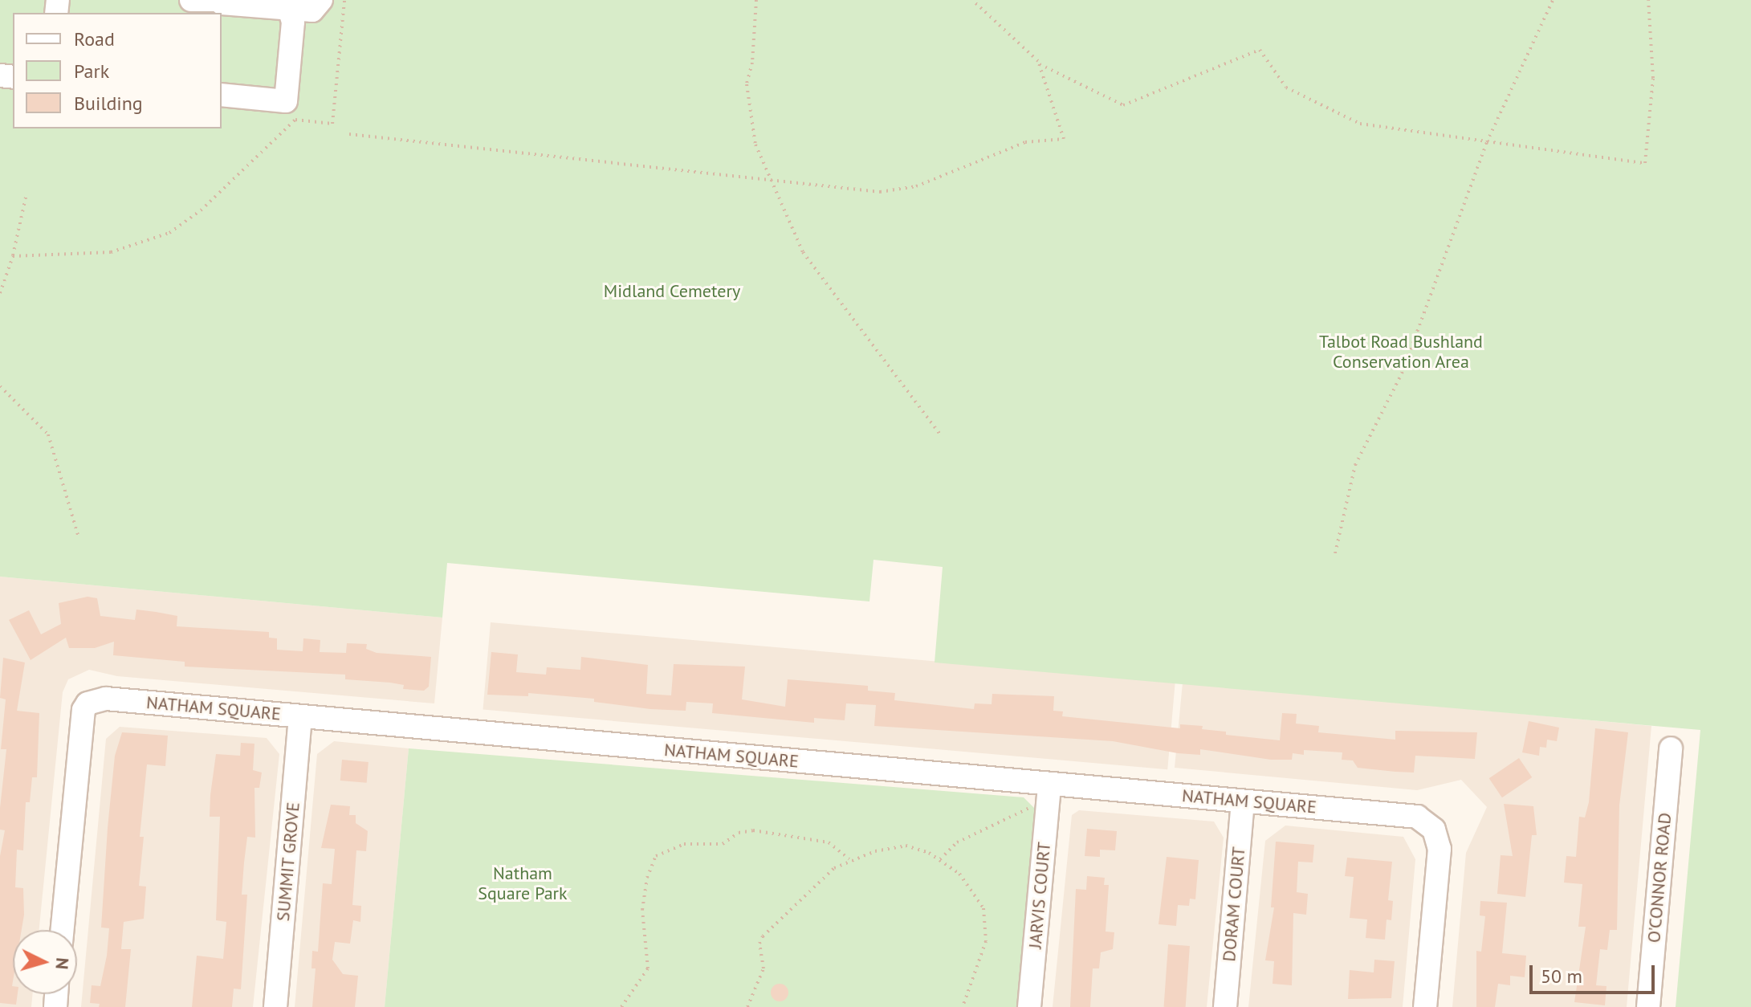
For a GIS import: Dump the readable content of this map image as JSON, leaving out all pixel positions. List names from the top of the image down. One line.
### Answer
{"streets":{"street":["NATHAM SQUARE","SUMMIT GROVE","O'CONNOR ROAD","JARVIS COURT","DORAM COURT"]},"crossings":[["NATHAM SQUARE","SUMMIT GROVE"],["NATHAM SQUARE","JARVIS COURT"],["NATHAM SQUARE","DORAM COURT"]],"parks":["Midland Cemetery","Talbot Road Bushland Conservation Area","Natham Square Park"],"legend":["Road","Park","Building"],"scale_bar":"50 m","north":"right"}
